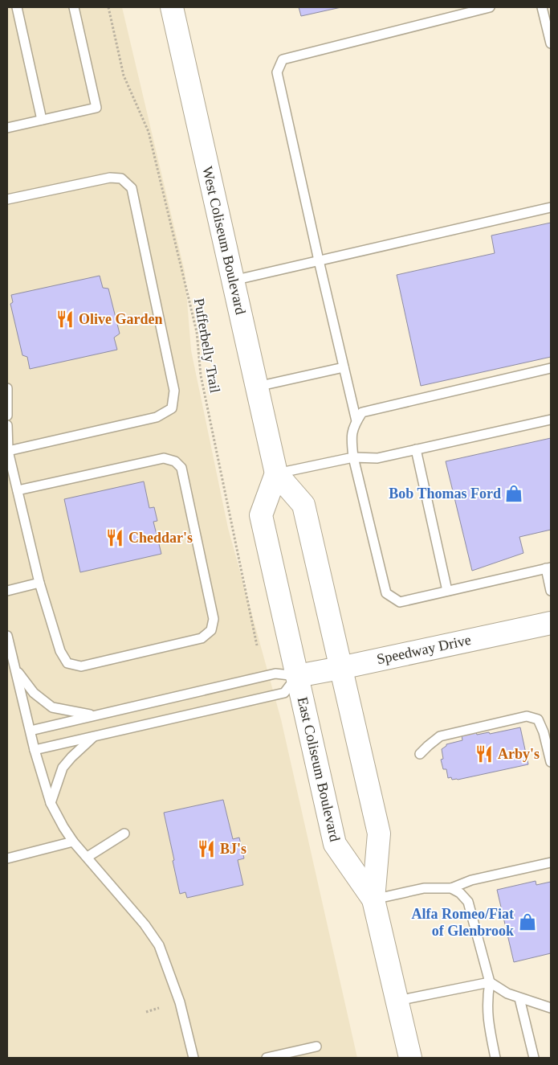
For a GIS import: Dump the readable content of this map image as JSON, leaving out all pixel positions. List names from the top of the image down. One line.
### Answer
{"streets":{"main road":["West Coliseum Boulevard","Speedway Drive","East Coliseum Boulevard"],"path":["Pufferbelly Trail"]},"crossings":[["West Coliseum Boulevard","Speedway Drive"],["West Coliseum Boulevard","East Coliseum Boulevard"],["Speedway Drive","East Coliseum Boulevard"]],"places":{"restaurant":["Olive Garden","Cheddar's","Arby's","BJ's"],"shop":["Bob Thomas Ford","Alfa Romeo/Fiat of Glenbrook"]}}
